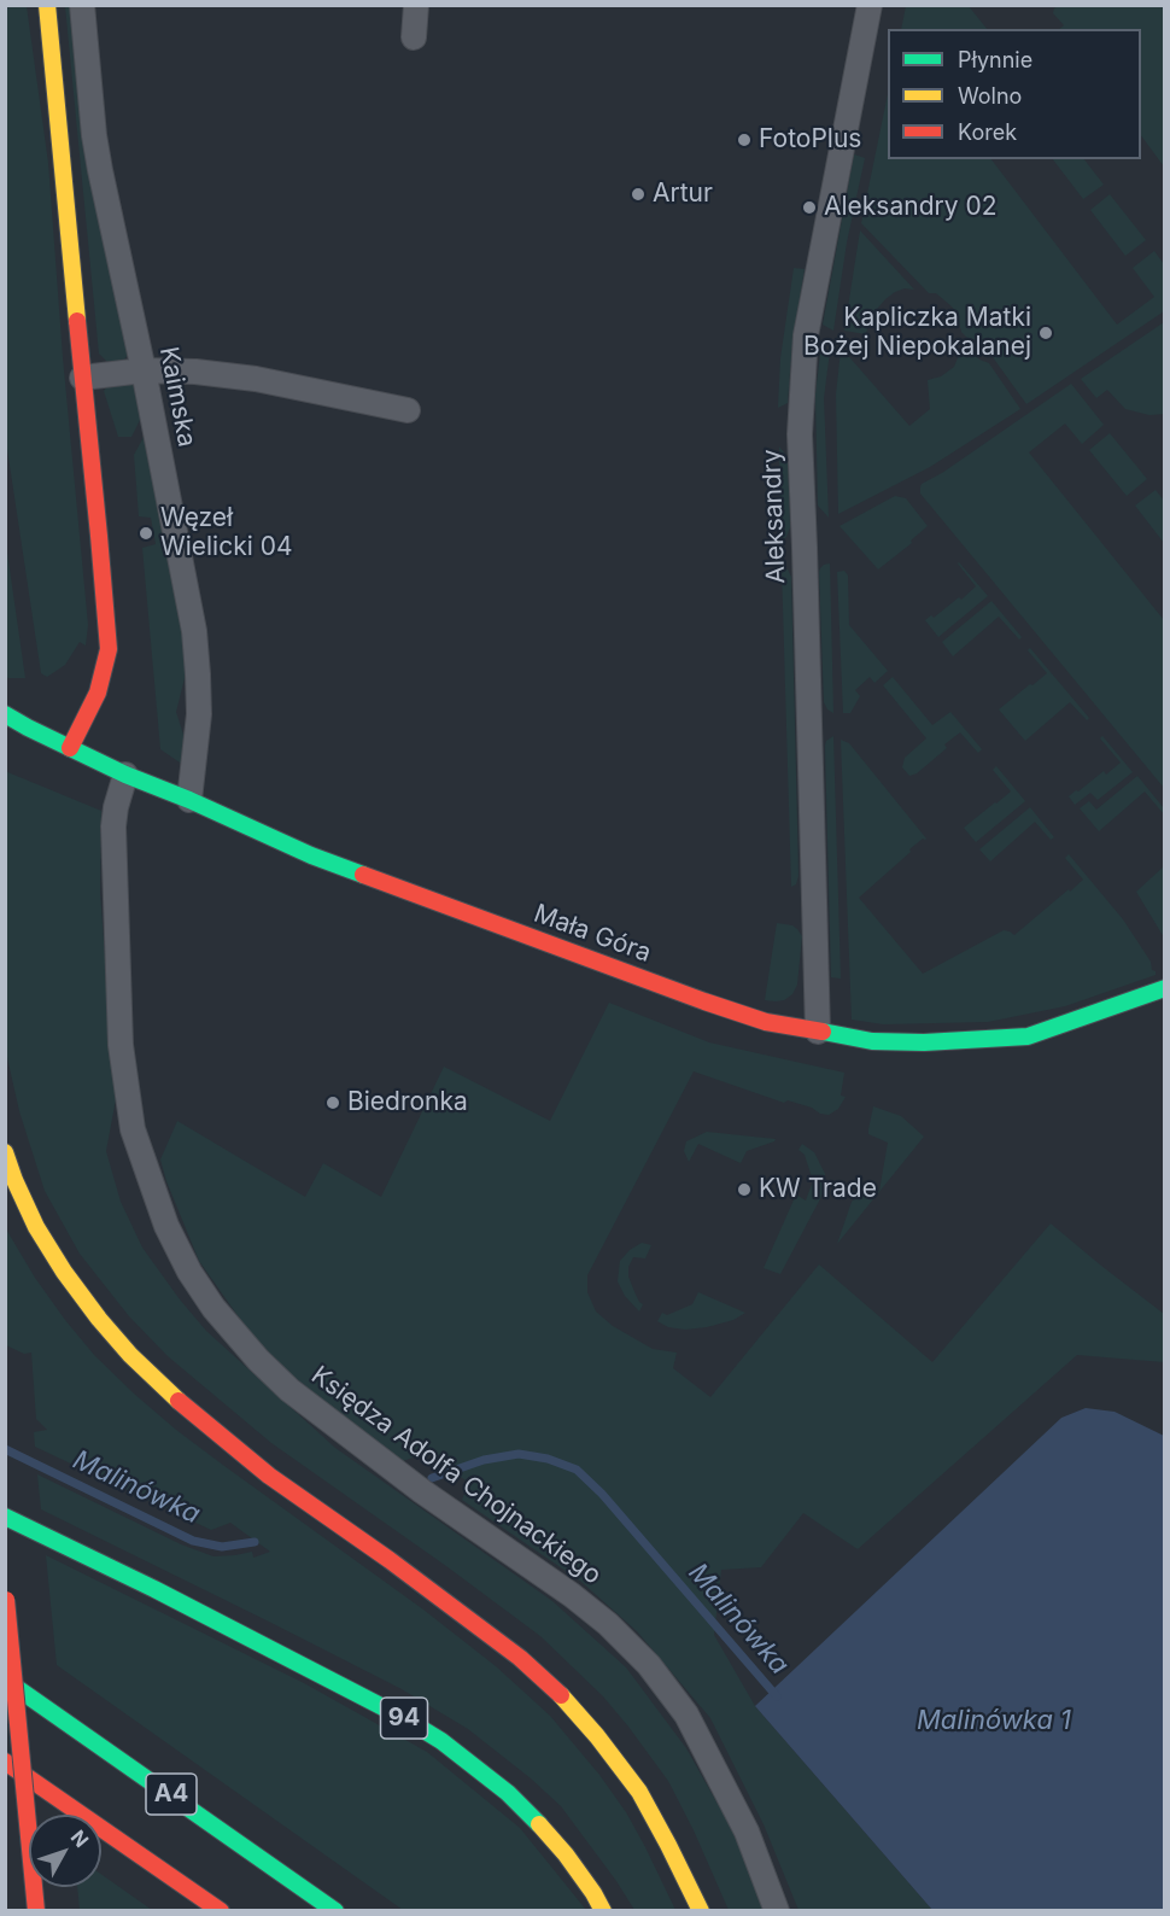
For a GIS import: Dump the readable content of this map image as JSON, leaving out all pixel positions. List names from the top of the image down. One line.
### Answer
{"streets":{"main road":["Mała Góra","94","A4"],"street":["Kaimska","Aleksandry","Księdza Adolfa Chojnackiego"]},"crossings":[["Kaimska","Mała Góra"],["Aleksandry","Mała Góra"],["Mała Góra","Księdza Adolfa Chojnackiego"]],"water":["Malinówka","Malinówka 1"],"places":["FotoPlus","Artur","Aleksandry 02","Kapliczka Matki Bożej Niepokalanej","Węzeł Wielicki 04","Biedronka","KW Trade"],"legend":["Płynnie","Wolno","Korek"],"north":"top right"}
